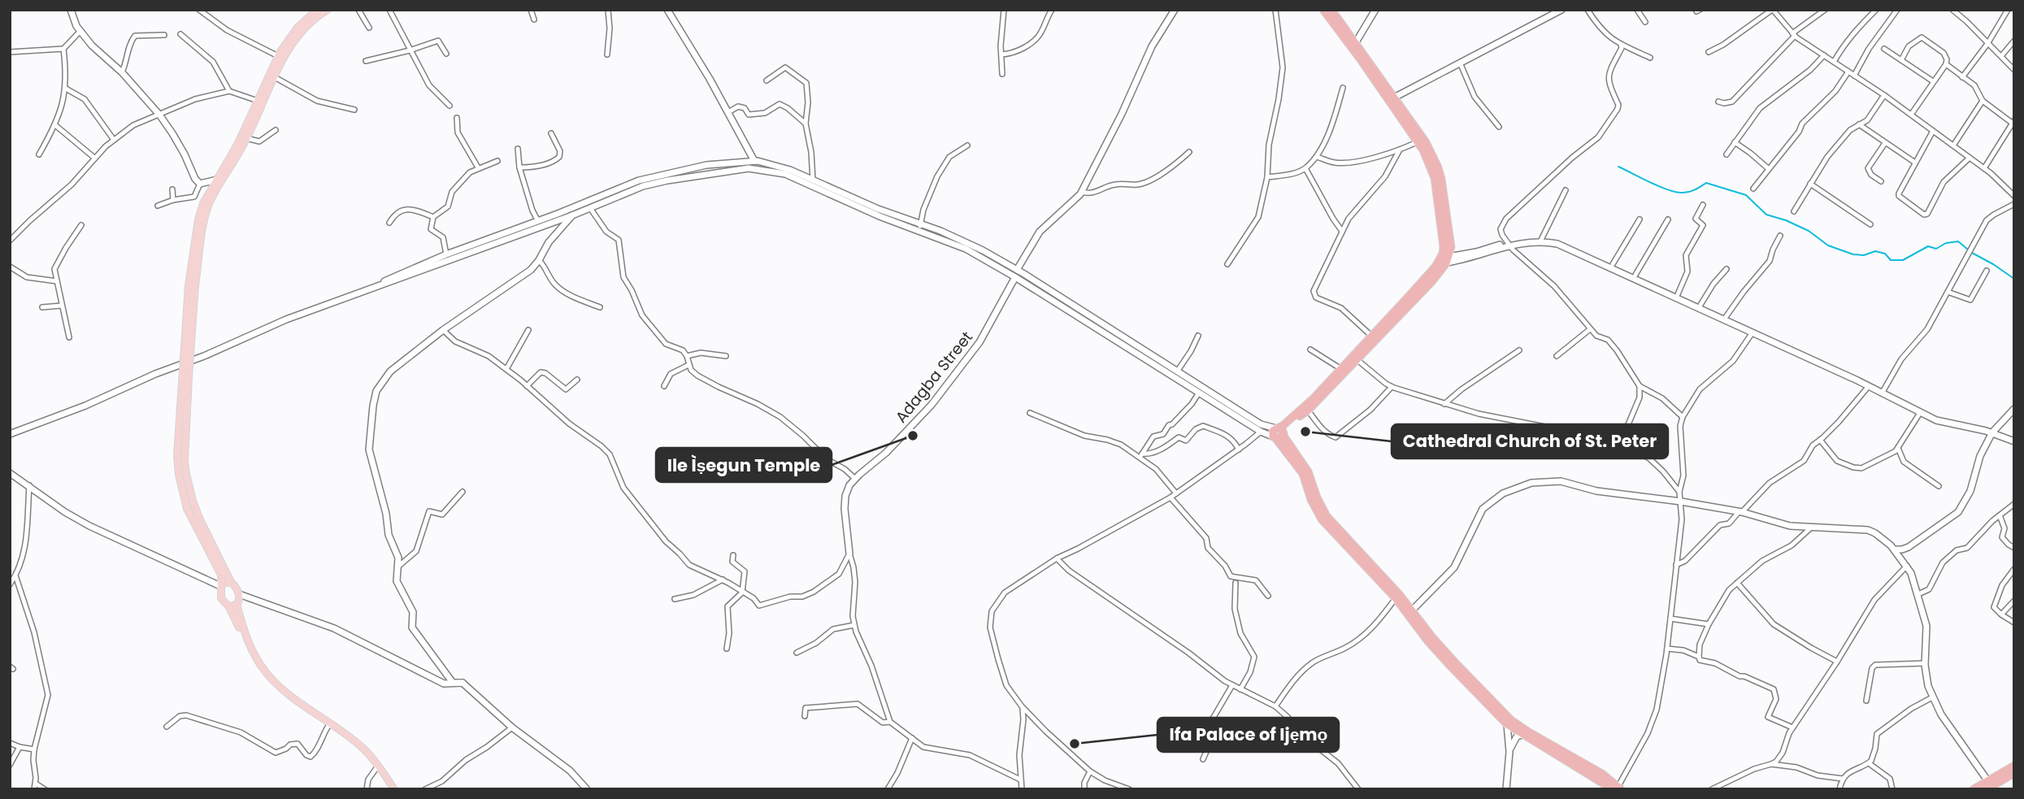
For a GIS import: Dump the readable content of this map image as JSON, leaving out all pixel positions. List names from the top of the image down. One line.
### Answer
{"streets":{"street":["Adagba Street"]},"places":["Cathedral Church of St. Peter","Ile Ìṣegun Temple","Ifa Palace of Ijẹmọ"]}
